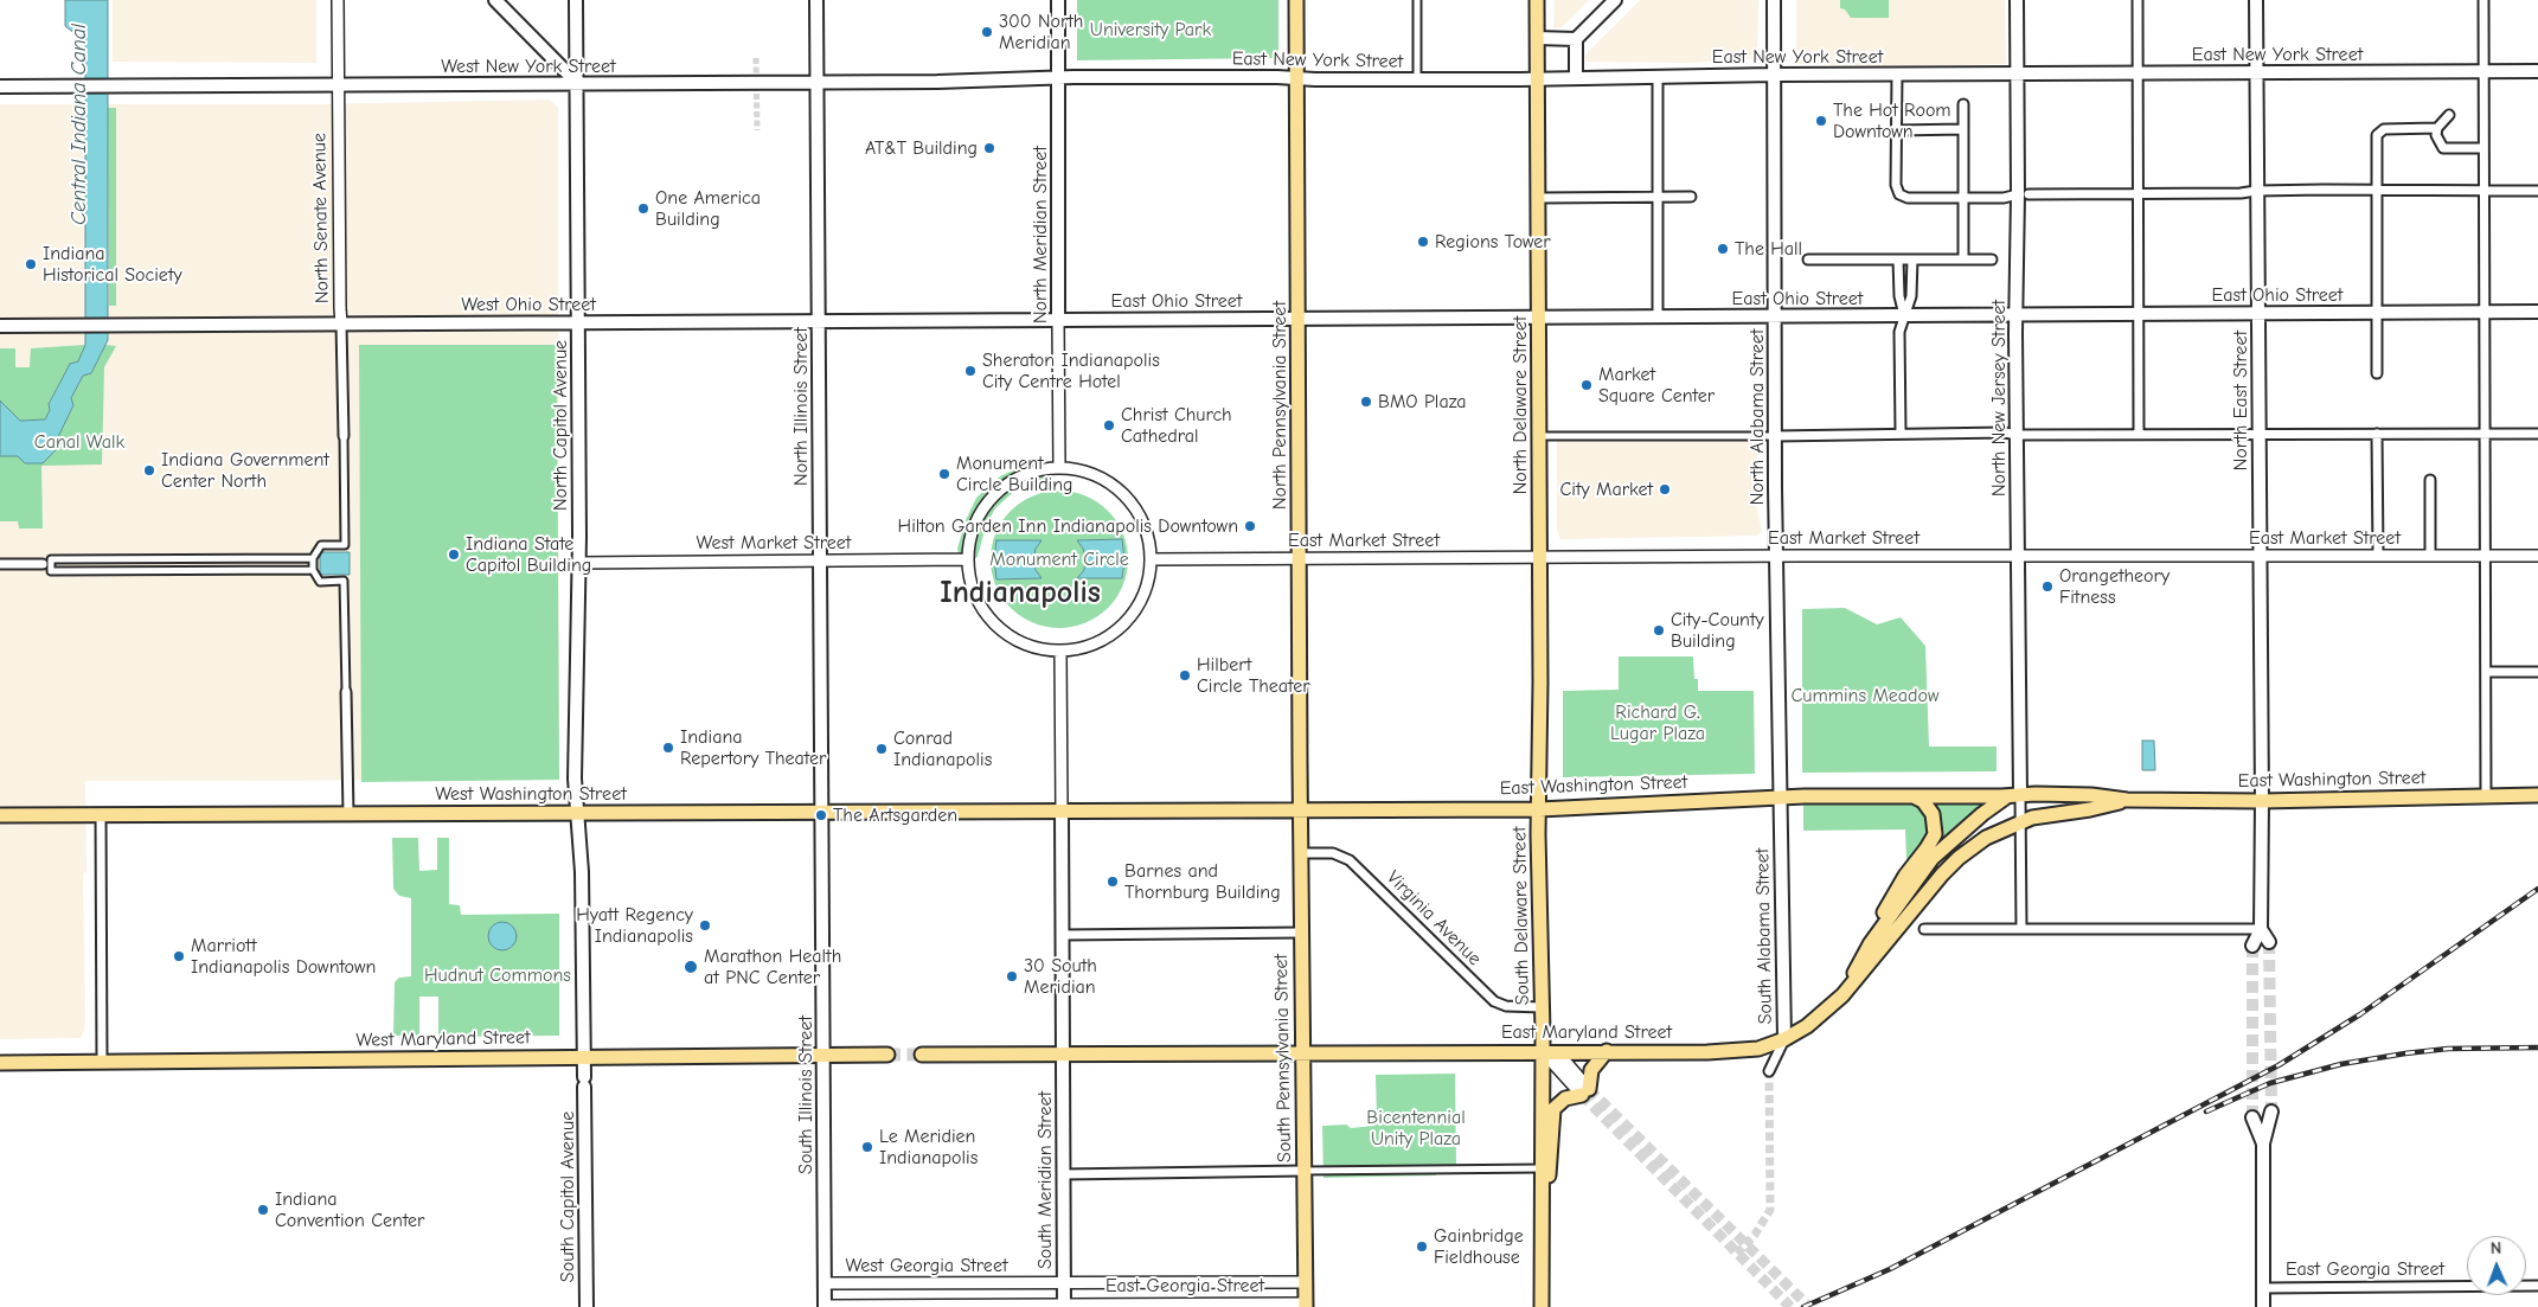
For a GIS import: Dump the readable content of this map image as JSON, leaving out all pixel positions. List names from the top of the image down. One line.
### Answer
{"streets":{"main road":["East New York Street","West New York Street","North Meridian Street","East Ohio Street","West Ohio Street","North New Jersey Street","North East Street","North Pennsylvania Street","North Delaware Street","North Illinois Street","North Alabama Street","North Capitol Avenue","East Washington Street","West Washington Street","South Delaware Street","South Alabama Street","East Maryland Street","West Maryland Street","South Pennsylvania Street","South Illinois Street","South Meridian Street","South Capitol Avenue"],"street":["North Senate Avenue","East Market Street","West Market Street","Virginia Avenue","West Georgia Street","East Georgia Street"]},"crossings":[["East New York Street","West New York Street"],["East New York Street","North Meridian Street"],["East New York Street","North New Jersey Street"],["East New York Street","North East Street"],["East New York Street","North Pennsylvania Street"],["East New York Street","North Delaware Street"],["East New York Street","North Alabama Street"],["West New York Street","North Senate Avenue"],["West New York Street","North Meridian Street"],["West New York Street","North Illinois Street"],["West New York Street","North Capitol Avenue"],["North Senate Avenue","West Ohio Street"],["North Meridian Street","East Ohio Street"],["North Meridian Street","West Ohio Street"],["North Meridian Street","East Market Street"],["North Meridian Street","West Market Street"],["East Ohio Street","West Ohio Street"],["East Ohio Street","North New Jersey Street"],["East Ohio Street","North East Street"],["East Ohio Street","North Pennsylvania Street"],["East Ohio Street","North Delaware Street"],["East Ohio Street","North Alabama Street"],["West Ohio Street","North Illinois Street"],["West Ohio Street","North Capitol Avenue"],["North New Jersey Street","East Market Street"],["North New Jersey Street","East Washington Street"],["North East Street","East Market Street"],["North East Street","East Washington Street"],["North Pennsylvania Street","East Market Street"],["North Pennsylvania Street","East Washington Street"],["North Pennsylvania Street","South Pennsylvania Street"],["North Delaware Street","East Market Street"],["North Delaware Street","East Washington Street"],["North Delaware Street","South Delaware Street"],["North Illinois Street","West Market Street"],["North Illinois Street","West Washington Street"],["North Illinois Street","South Illinois Street"],["North Alabama Street","East Market Street"],["North Alabama Street","East Washington Street"],["North Alabama Street","South Alabama Street"],["North Capitol Avenue","West Market Street"],["North Capitol Avenue","West Washington Street"],["North Capitol Avenue","South Capitol Avenue"],["East Market Street","West Market Street"],["East Washington Street","West Washington Street"],["East Washington Street","South Delaware Street"],["East Washington Street","South Alabama Street"],["East Washington Street","East Maryland Street"],["East Washington Street","South Pennsylvania Street"],["West Washington Street","South Illinois Street"],["West Washington Street","South Capitol Avenue"],["South Delaware Street","Virginia Avenue"],["South Delaware Street","East Maryland Street"],["Virginia Avenue","South Pennsylvania Street"],["South Alabama Street","East Maryland Street"],["East Maryland Street","South Pennsylvania Street"],["East Maryland Street","South Meridian Street"],["West Maryland Street","South Illinois Street"],["West Maryland Street","South Capitol Avenue"],["South Pennsylvania Street","East Georgia Street"],["South Illinois Street","West Georgia Street"],["South Meridian Street","West Georgia Street"],["South Meridian Street","East Georgia Street"],["West Georgia Street","East Georgia Street"]],"districts":["Indianapolis"],"water":["Central Indiana Canal"],"parks":["University Park","Canal Walk","Monument Circle","Cummins Meadow","Richard G. Lugar Plaza","Hudnut Commons","Bicentennial Unity Plaza"],"places":["300 North Meridian","The Hot Room Downtown","AT&T Building","One America Building","Regions Tower","The Hall","Indiana Historical Society","Sheraton Indianapolis City Centre Hotel","Market Square Center","BMO Plaza","Christ Church Cathedral","Indiana Government Center North","Monument Circle Building","City Market","Hilton Garden Inn Indianapolis Downtown","Indiana State Capitol Building","Orangetheory Fitness","City-County Building","Hilbert Circle Theater","Indiana Repertory Theater","Conrad Indianapolis","The Artsgarden","Barnes and Thornburg Building","Hyatt Regency Indianapolis","Marriott Indianapolis Downtown","Marathon Health at PNC Center","30 South Meridian","Le Meridien Indianapolis","Indiana Convention Center","Gainbridge Fieldhouse"],"north":"top"}
